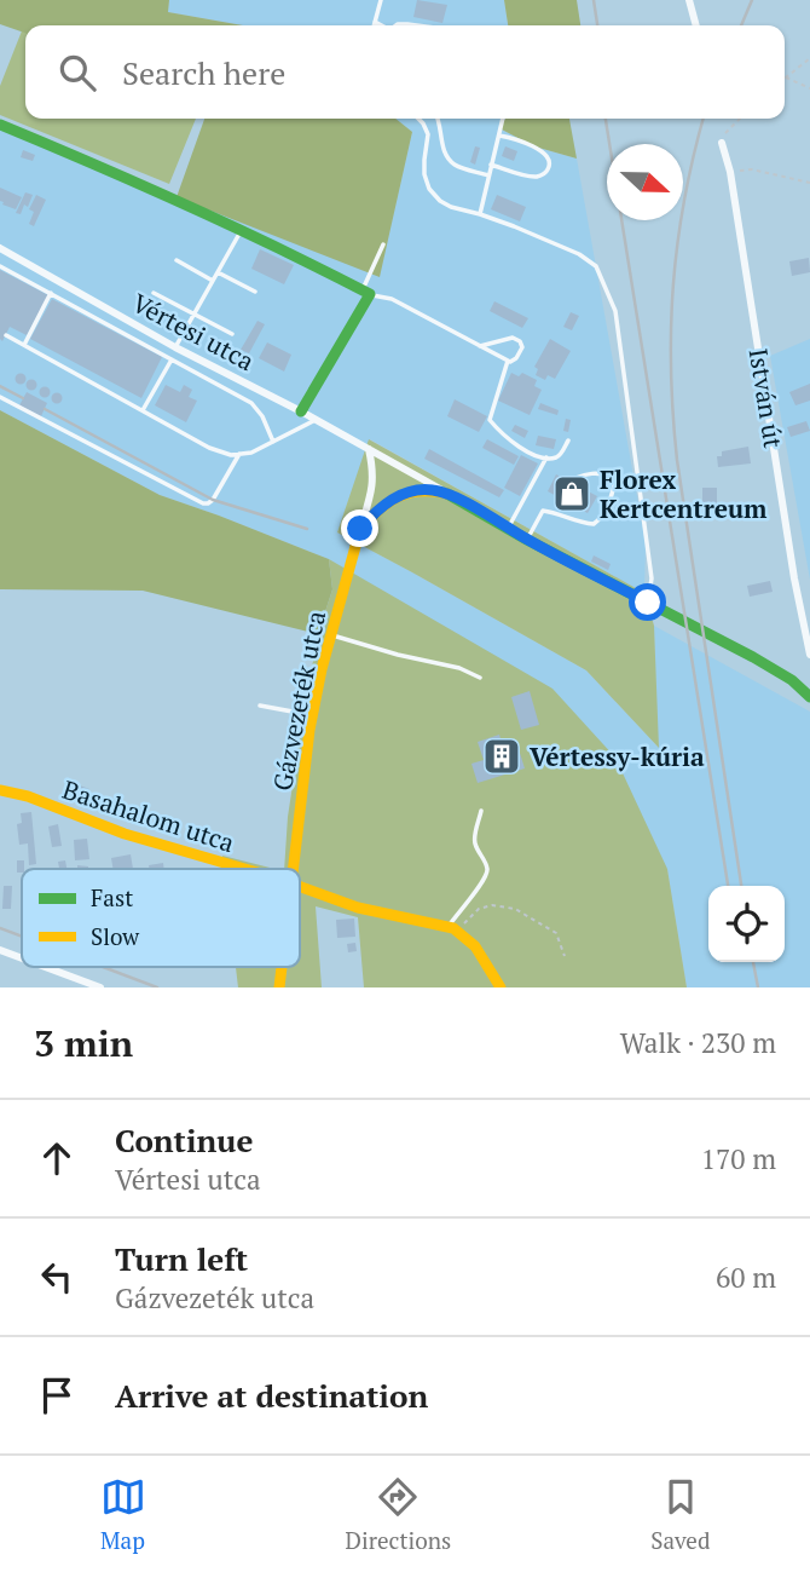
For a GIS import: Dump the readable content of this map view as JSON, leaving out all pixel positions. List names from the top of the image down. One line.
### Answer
{"streets":{"street":["Vértesi utca","István út","Gázvezeték utca","Basahalom utca"]},"crossings":[["Vértesi utca","Gázvezeték utca"]],"places":{"shop":["Florex Kertcentreum"],"building":["Vértessy-kúria"]},"legend":["Fast","Slow"],"north":"right","page":{"search":"Search here","heading":["3 min","Walk · 230 m"],"list":[["Continue","Vértesi utca","170 m"],["Turn left","Gázvezeték utca","60 m"],"Arrive at destination"],"nav":["Map","Directions","Saved"]}}
